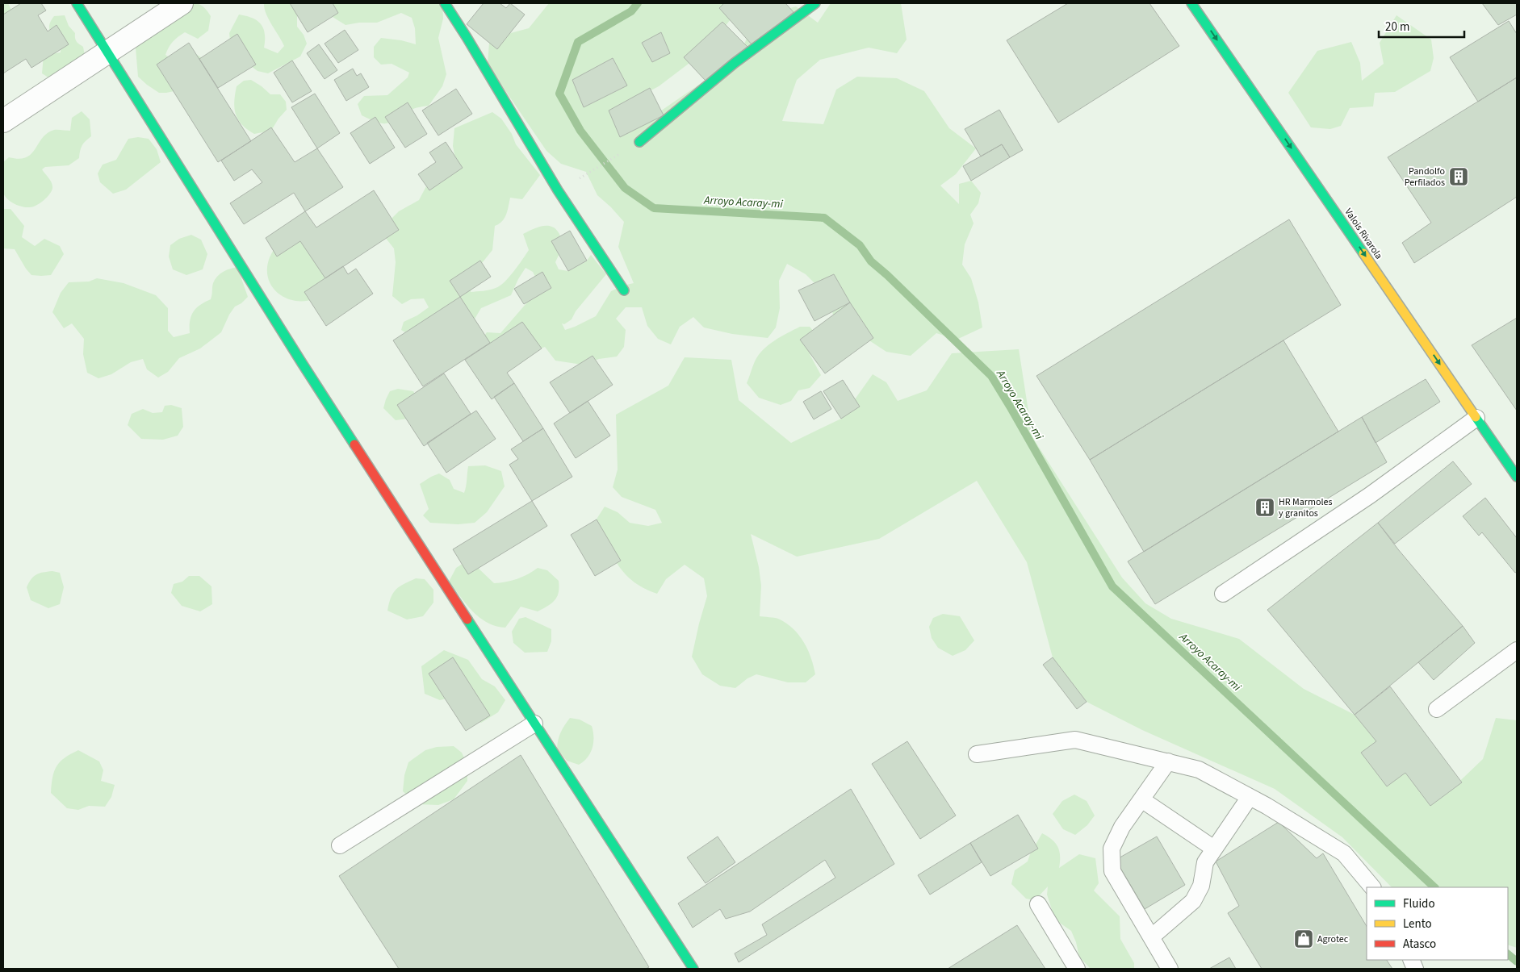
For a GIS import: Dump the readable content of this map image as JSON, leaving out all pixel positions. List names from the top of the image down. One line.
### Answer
{"streets":{"street":["Valois Rivarola"]},"one_way":["Valois Rivarola"],"water":["Arroyo Acaray-mi"],"places":{"building":["Pandolfo Perfilados","HR Marmoles y granitos"],"shop":["Agrotec"]},"legend":["Fluido","Lento","Atasco"],"scale_bar":"20 m"}
